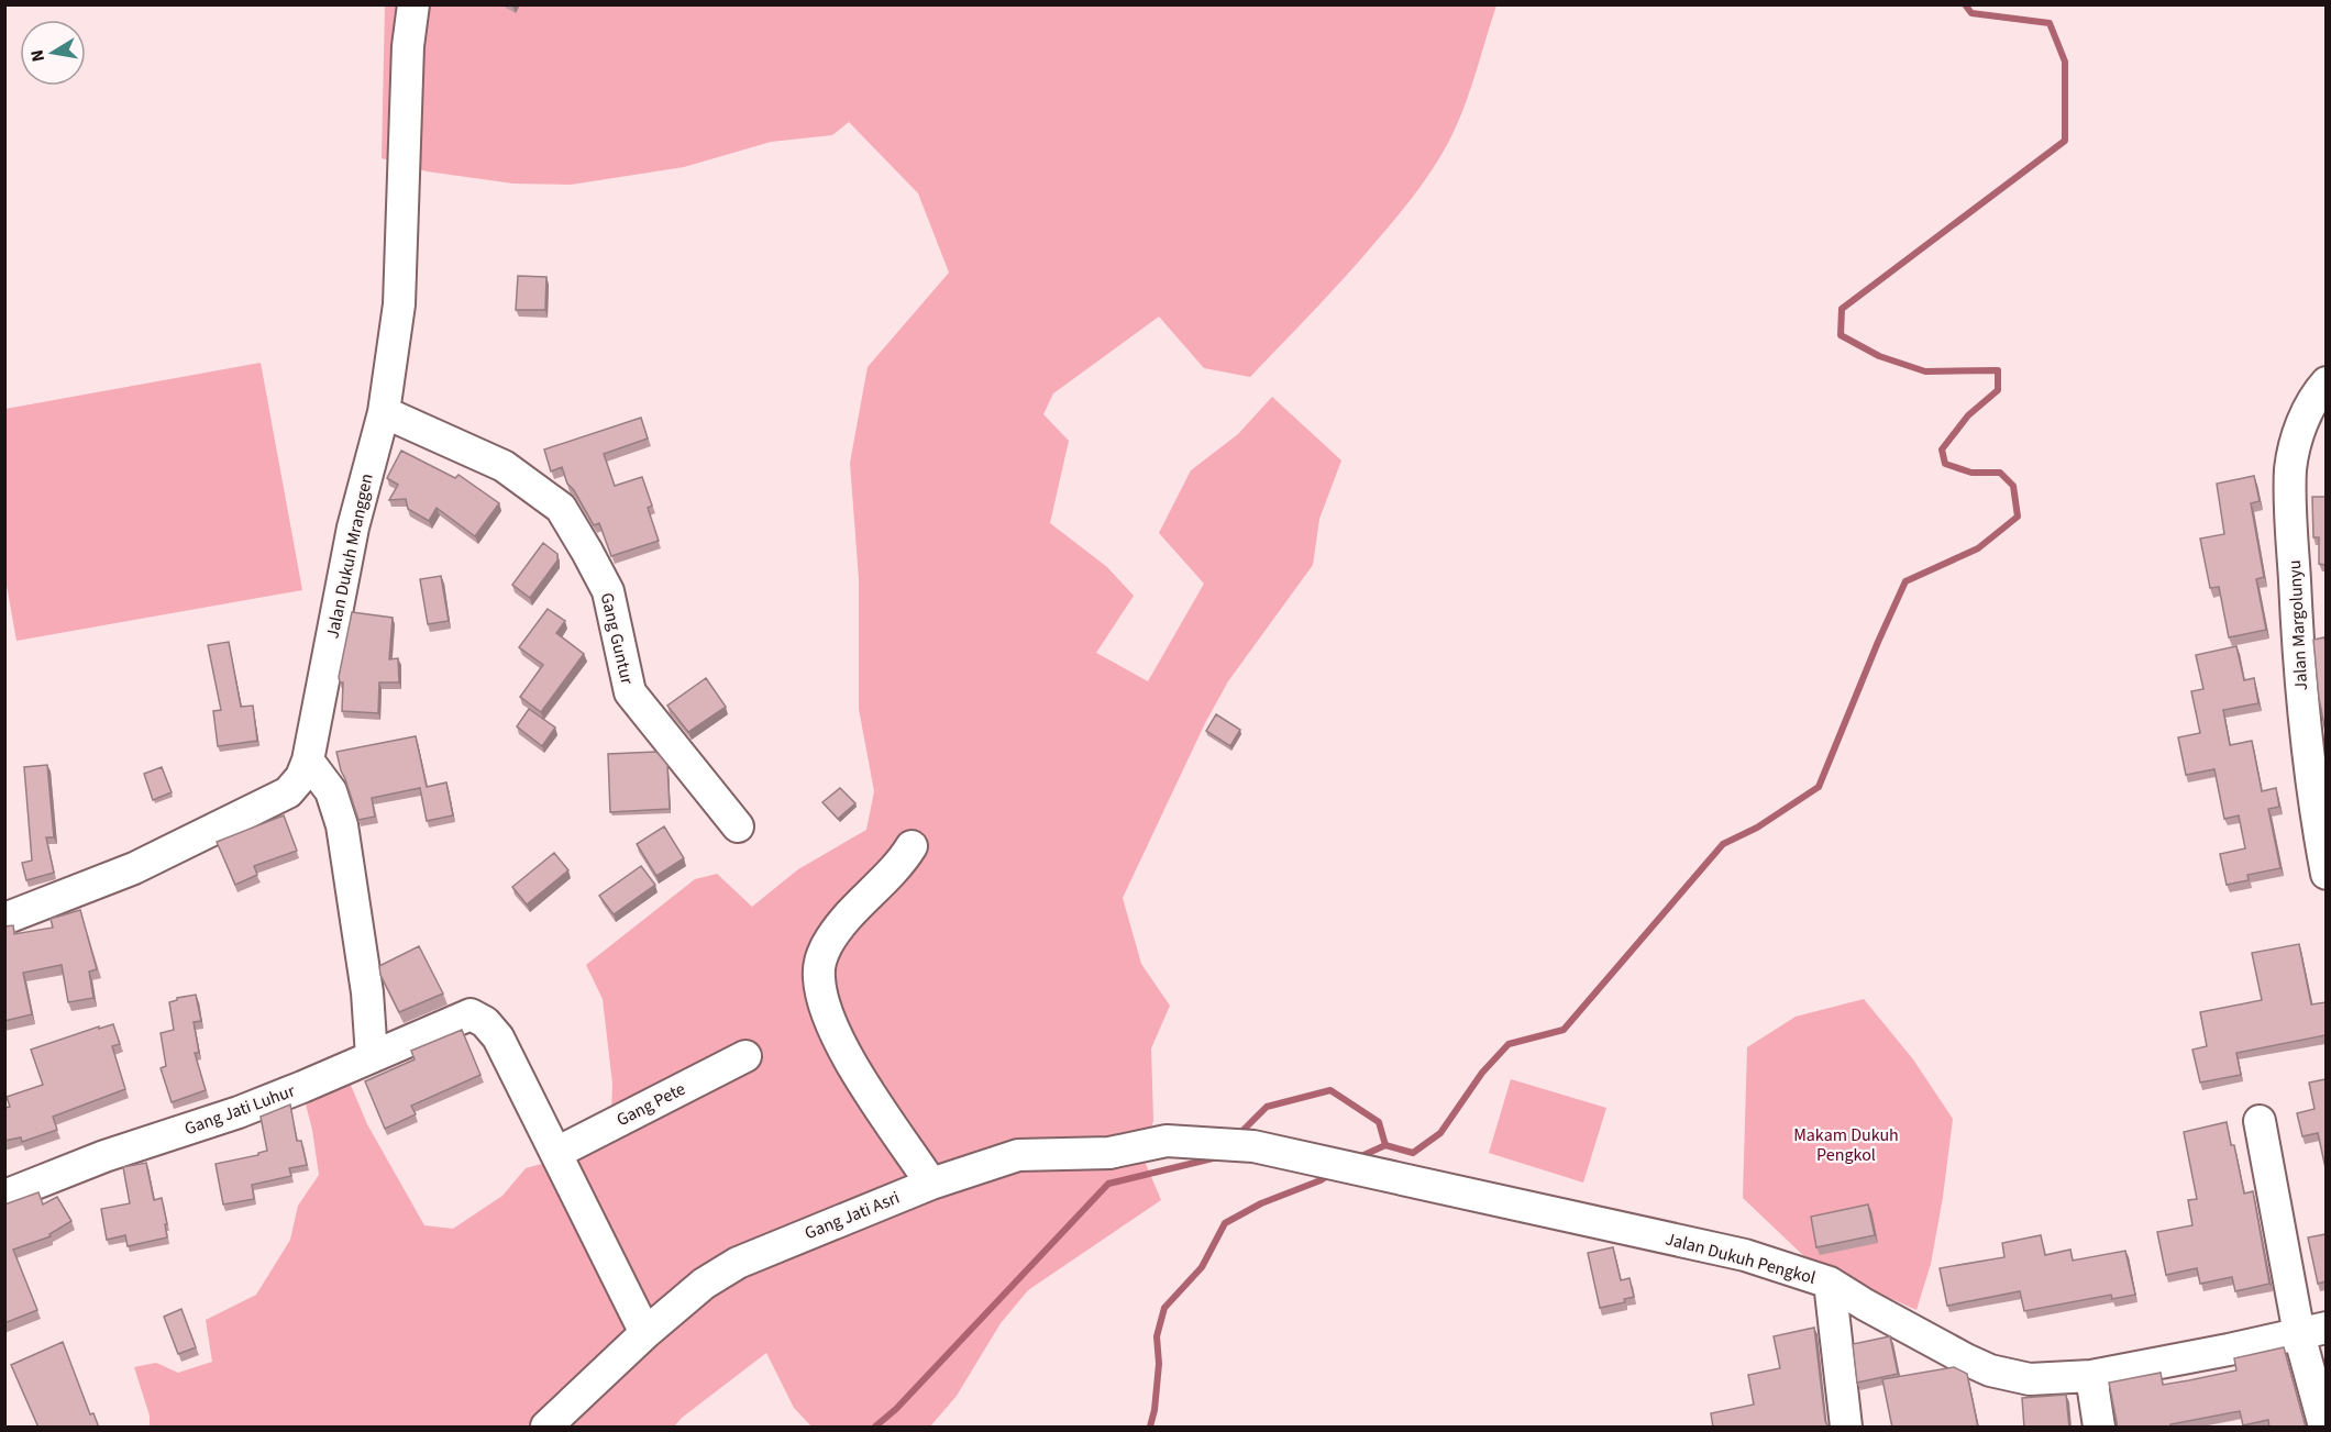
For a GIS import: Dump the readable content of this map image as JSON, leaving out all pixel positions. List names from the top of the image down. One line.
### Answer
{"streets":{"street":["Jalan Dukuh Mranggen","Jalan Margolunyu","Gang Guntur","Gang Pete","Gang Jati Luhur","Gang Jati Asri","Jalan Dukuh Pengkol"]},"crossings":[["Jalan Dukuh Mranggen","Gang Guntur"],["Gang Pete","Gang Jati Luhur"],["Gang Jati Asri","Jalan Dukuh Pengkol"]],"parks":["Makam Dukuh Pengkol"],"north":"left"}
